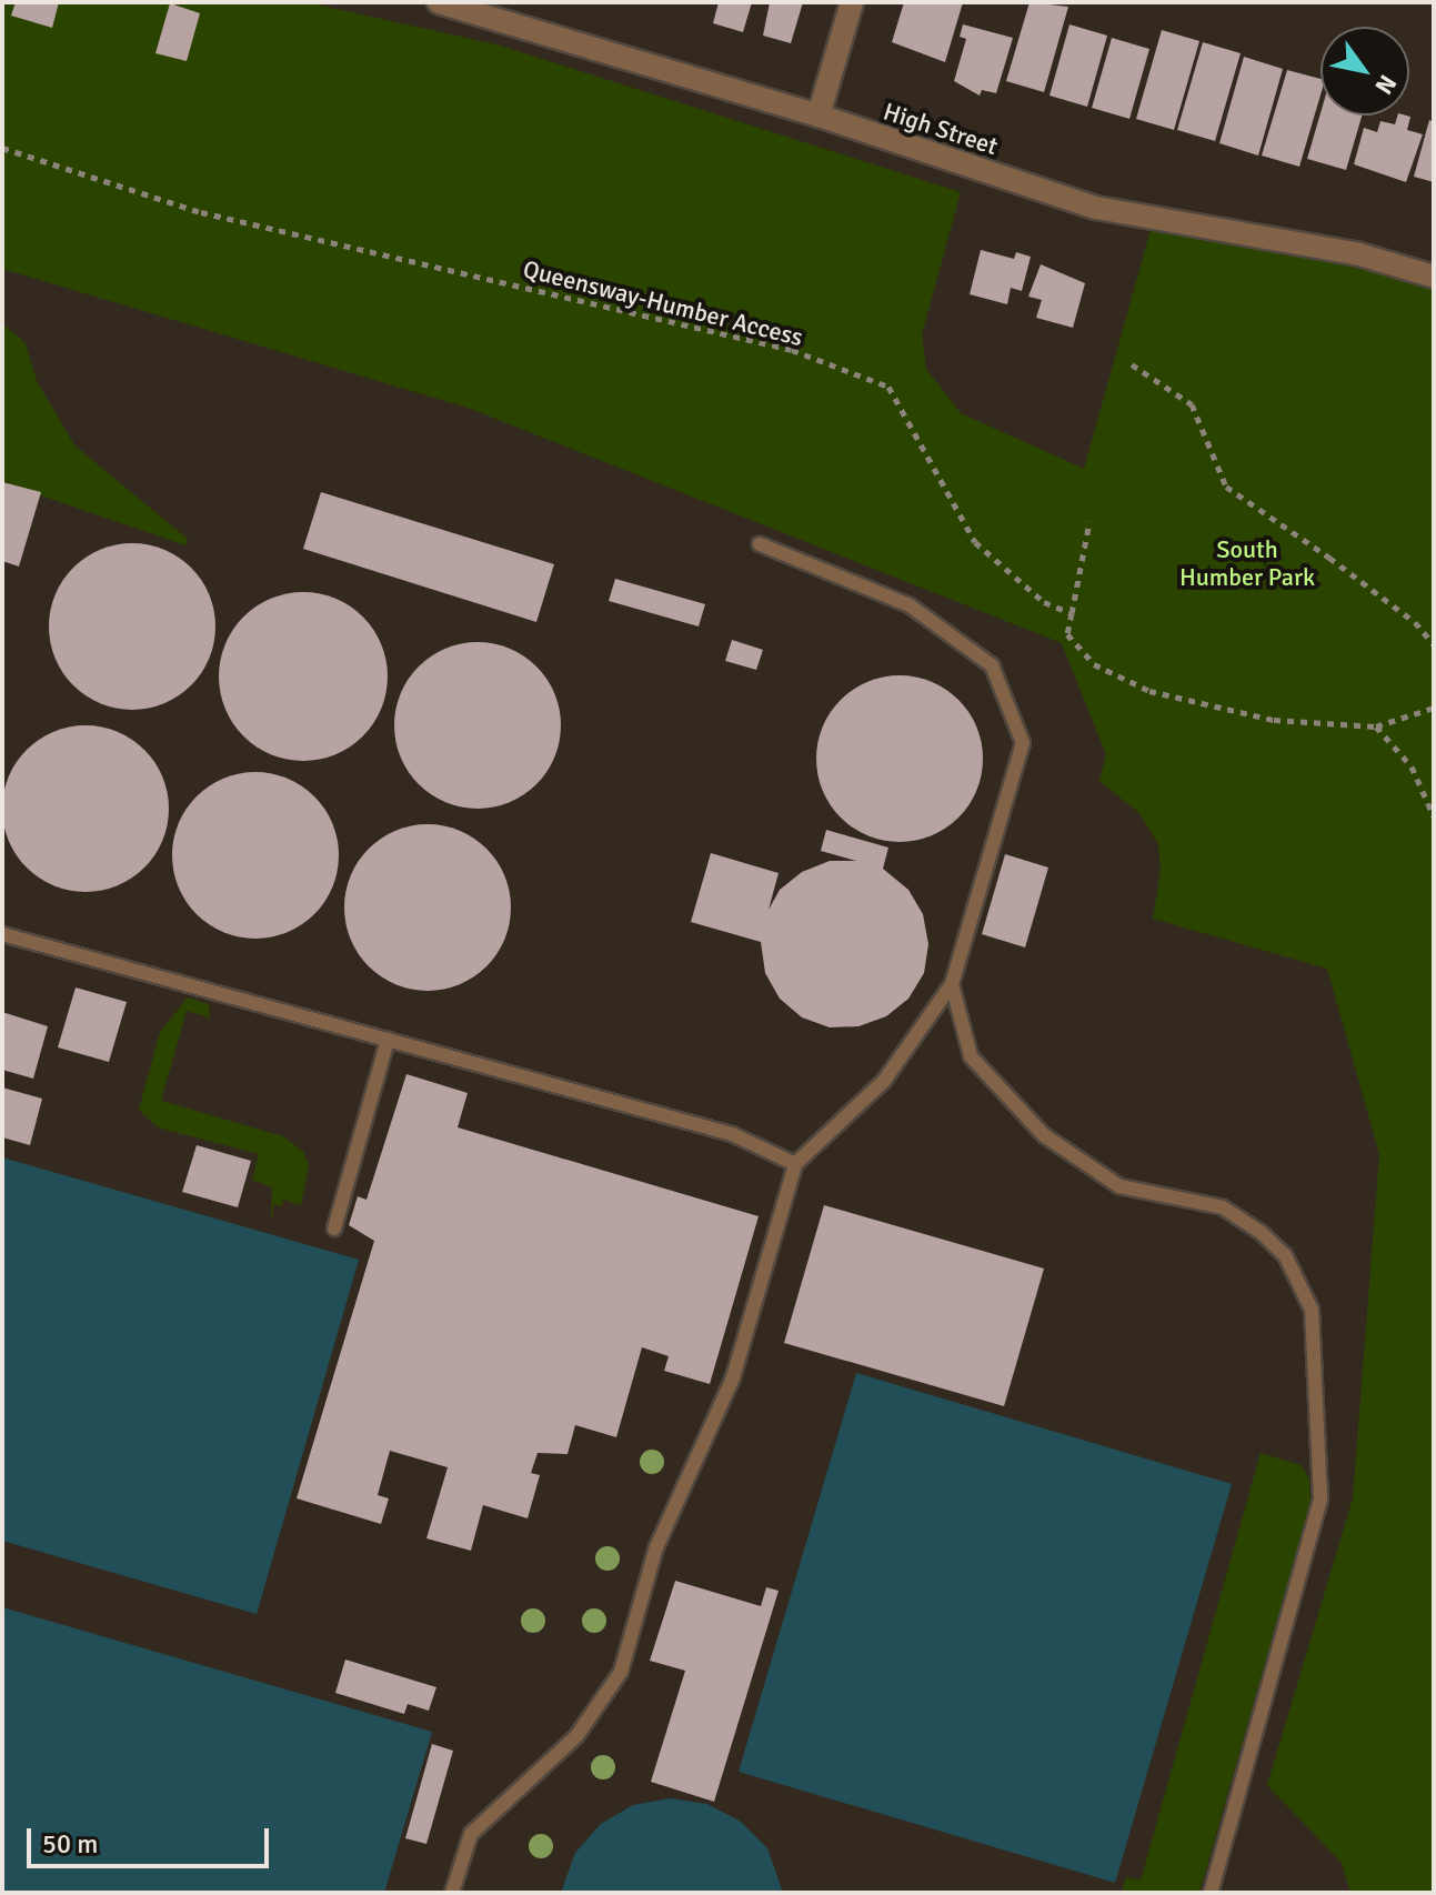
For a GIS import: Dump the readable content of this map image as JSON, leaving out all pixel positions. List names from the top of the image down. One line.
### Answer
{"streets":{"street":["High Street"],"path":["Queensway-Humber Access"]},"parks":["South Humber Park"],"scale_bar":"50 m","north":"bottom right"}
